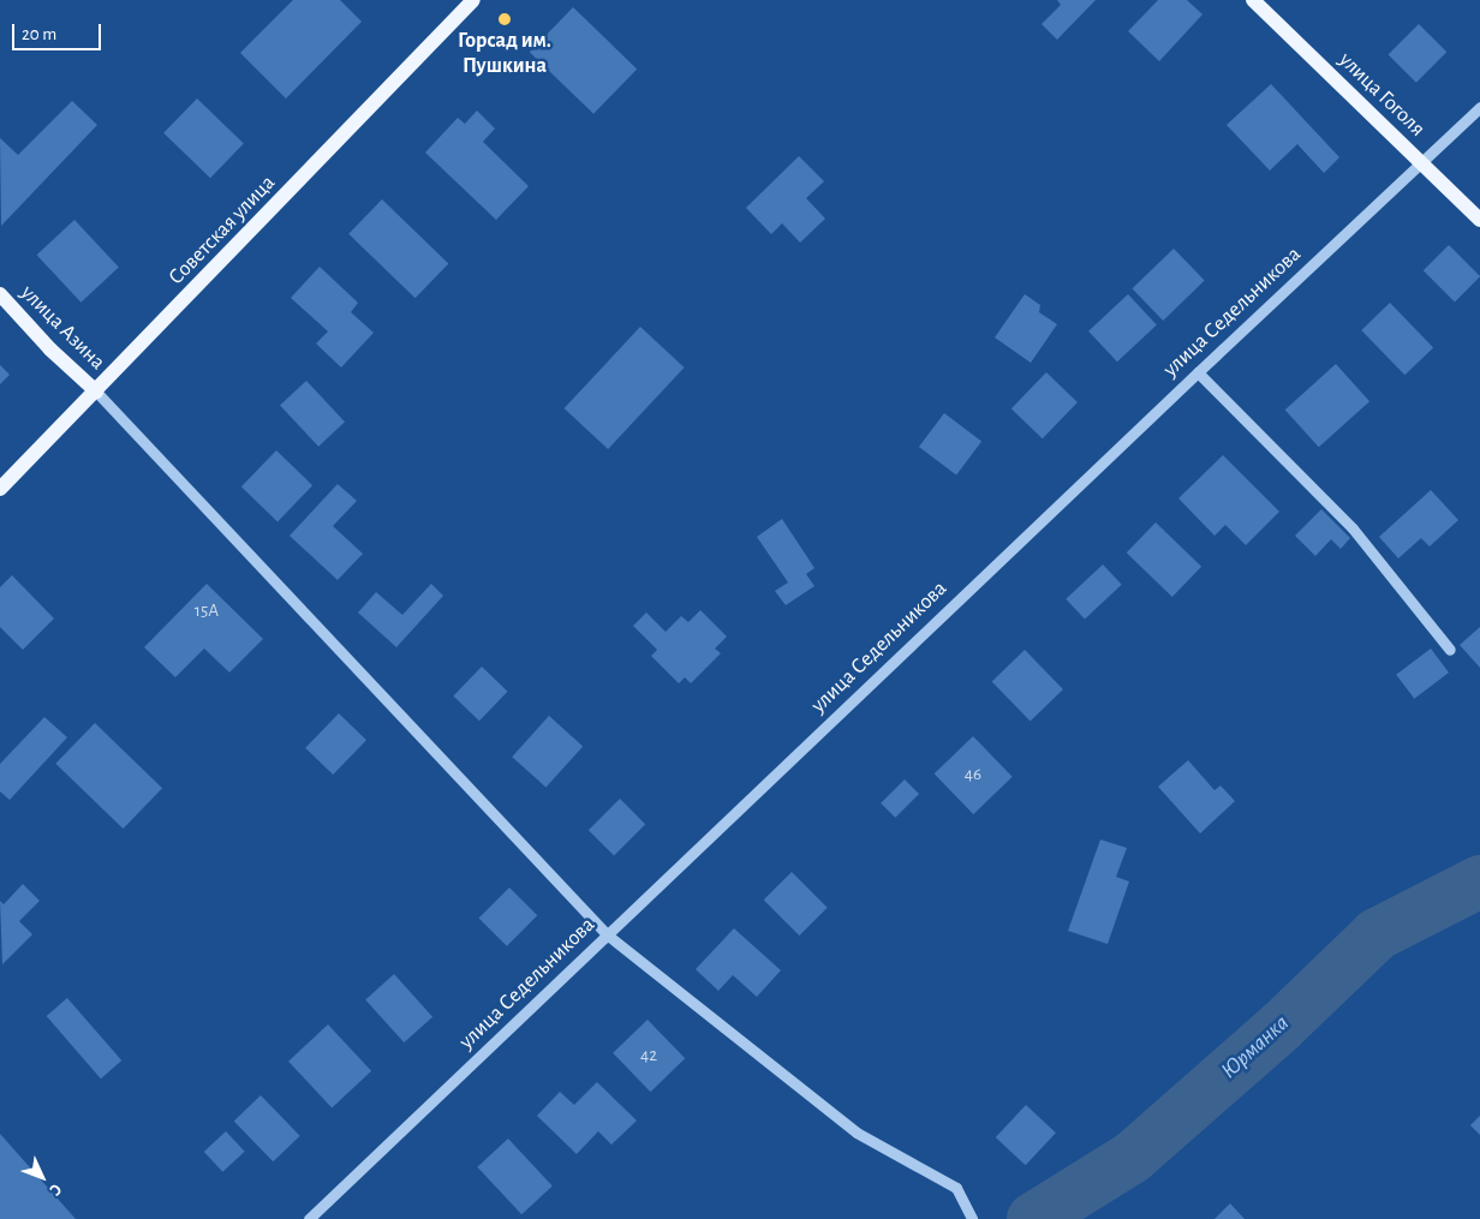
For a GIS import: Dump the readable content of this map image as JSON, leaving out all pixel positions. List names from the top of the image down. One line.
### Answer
{"streets":{"main road":["улица Гоголя","Советская улица","улица Азина"],"street":["улица Седельникова"]},"crossings":[["улица Гоголя","улица Седельникова"],["Советская улица","улица Азина"]],"water":["Юрманка"],"places":["Горсад им. Пушкина"],"house_numbers":["15А","46","42"],"scale_bar":"20 m","north":"bottom right"}
